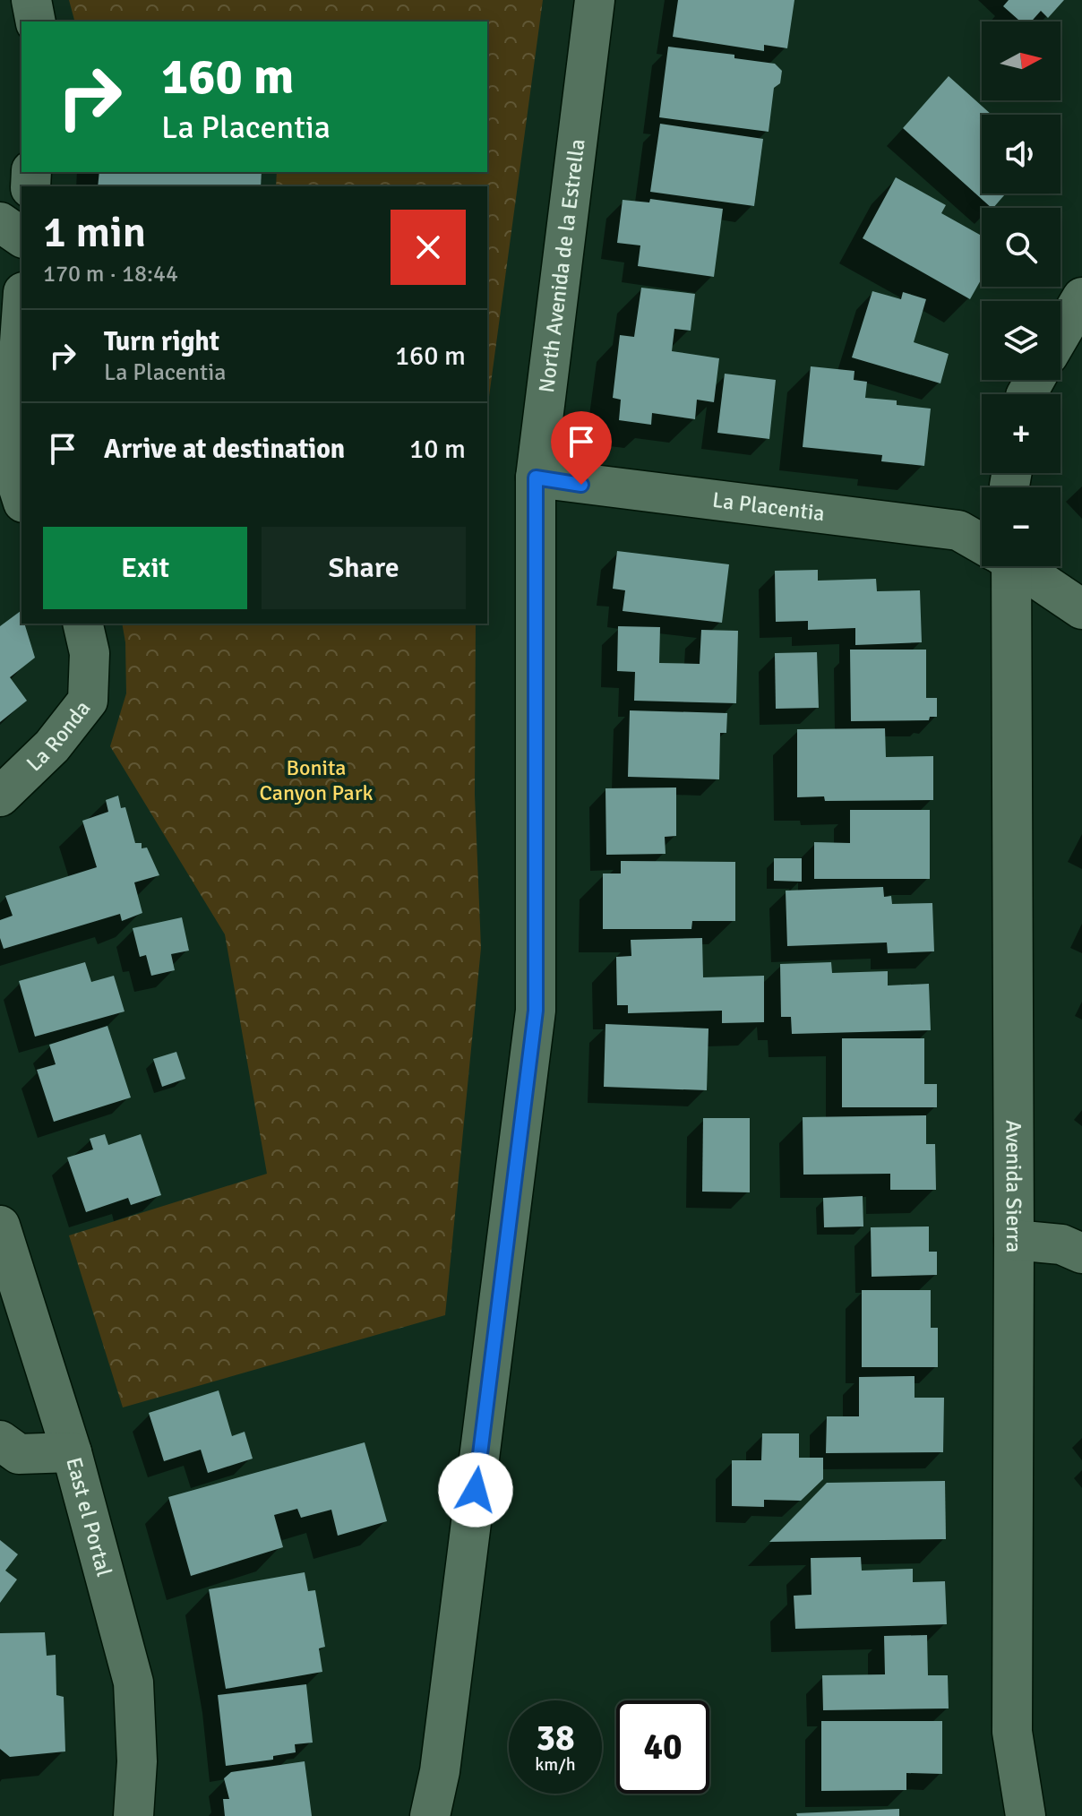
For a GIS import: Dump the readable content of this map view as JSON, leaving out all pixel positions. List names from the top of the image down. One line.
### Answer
{"streets":{"street":["North Avenida de la Estrella","La Placentia","La Ronda","Avenida Sierra","East el Portal"]},"crossings":[["North Avenida de la Estrella","La Placentia"]],"parks":["Bonita Canyon Park"],"north":"right","page":{"map_buttons":["+","−"],"turn":["160 m","La Placentia"],"heading":["1 min","170 m · 18:44"],"list":[{"name":"Turn right","note":"La Placentia","value":"160 m"},{"name":"Arrive at destination","value":"10 m"}],"buttons":["Exit","Share"],"speed":"38 km/h","limit":"40"}}
